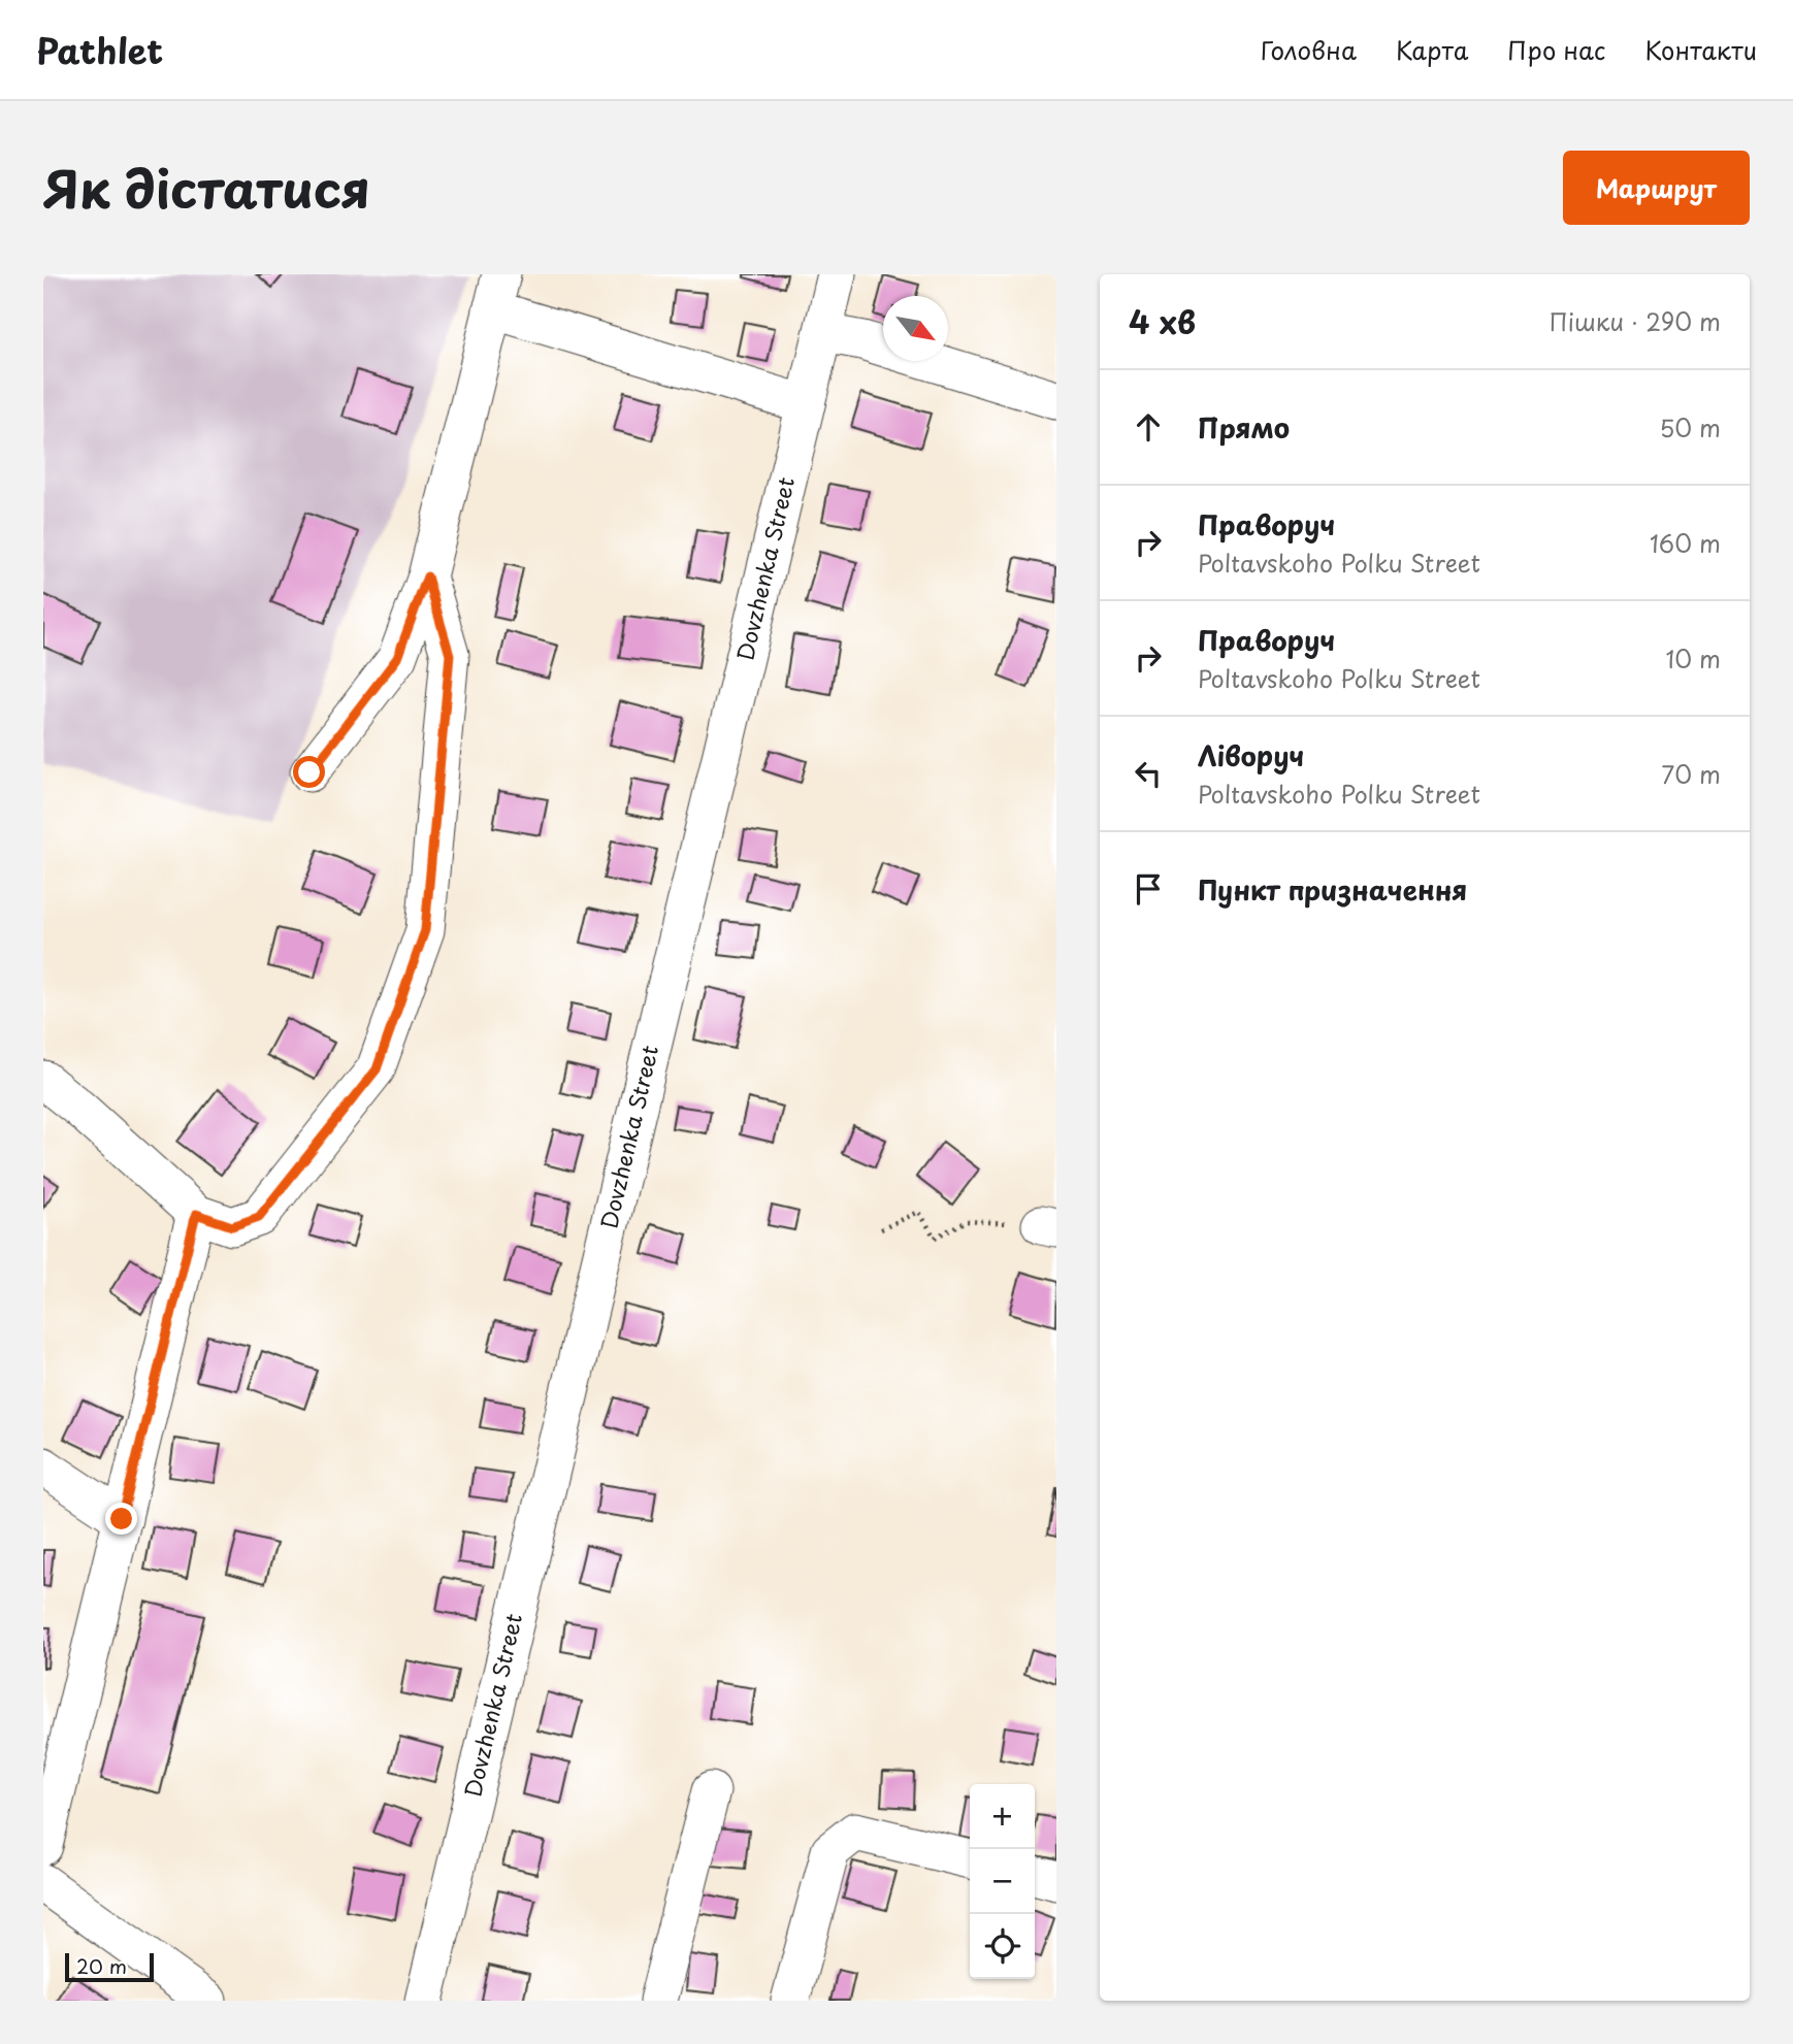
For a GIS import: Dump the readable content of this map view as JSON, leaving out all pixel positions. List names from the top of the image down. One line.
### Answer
{"streets":{"street":["Dovzhenka Street"]},"scale_bar":"20 m","north":"bottom right","page":{"header":"Pathlet","nav":["Головна","Карта","Про нас","Контакти"],"title":"Як дістатися","buttons":"Маршрут","heading":["4 хв","Пішки · 290 m"],"list":[["Прямо","50 m"],["Праворуч","Poltavskoho Polku Street","160 m"],["Праворуч","Poltavskoho Polku Street","10 m"],["Ліворуч","Poltavskoho Polku Street","70 m"],"Пункт призначення"],"map_buttons":["+","−"],"scale":"20 m"}}
